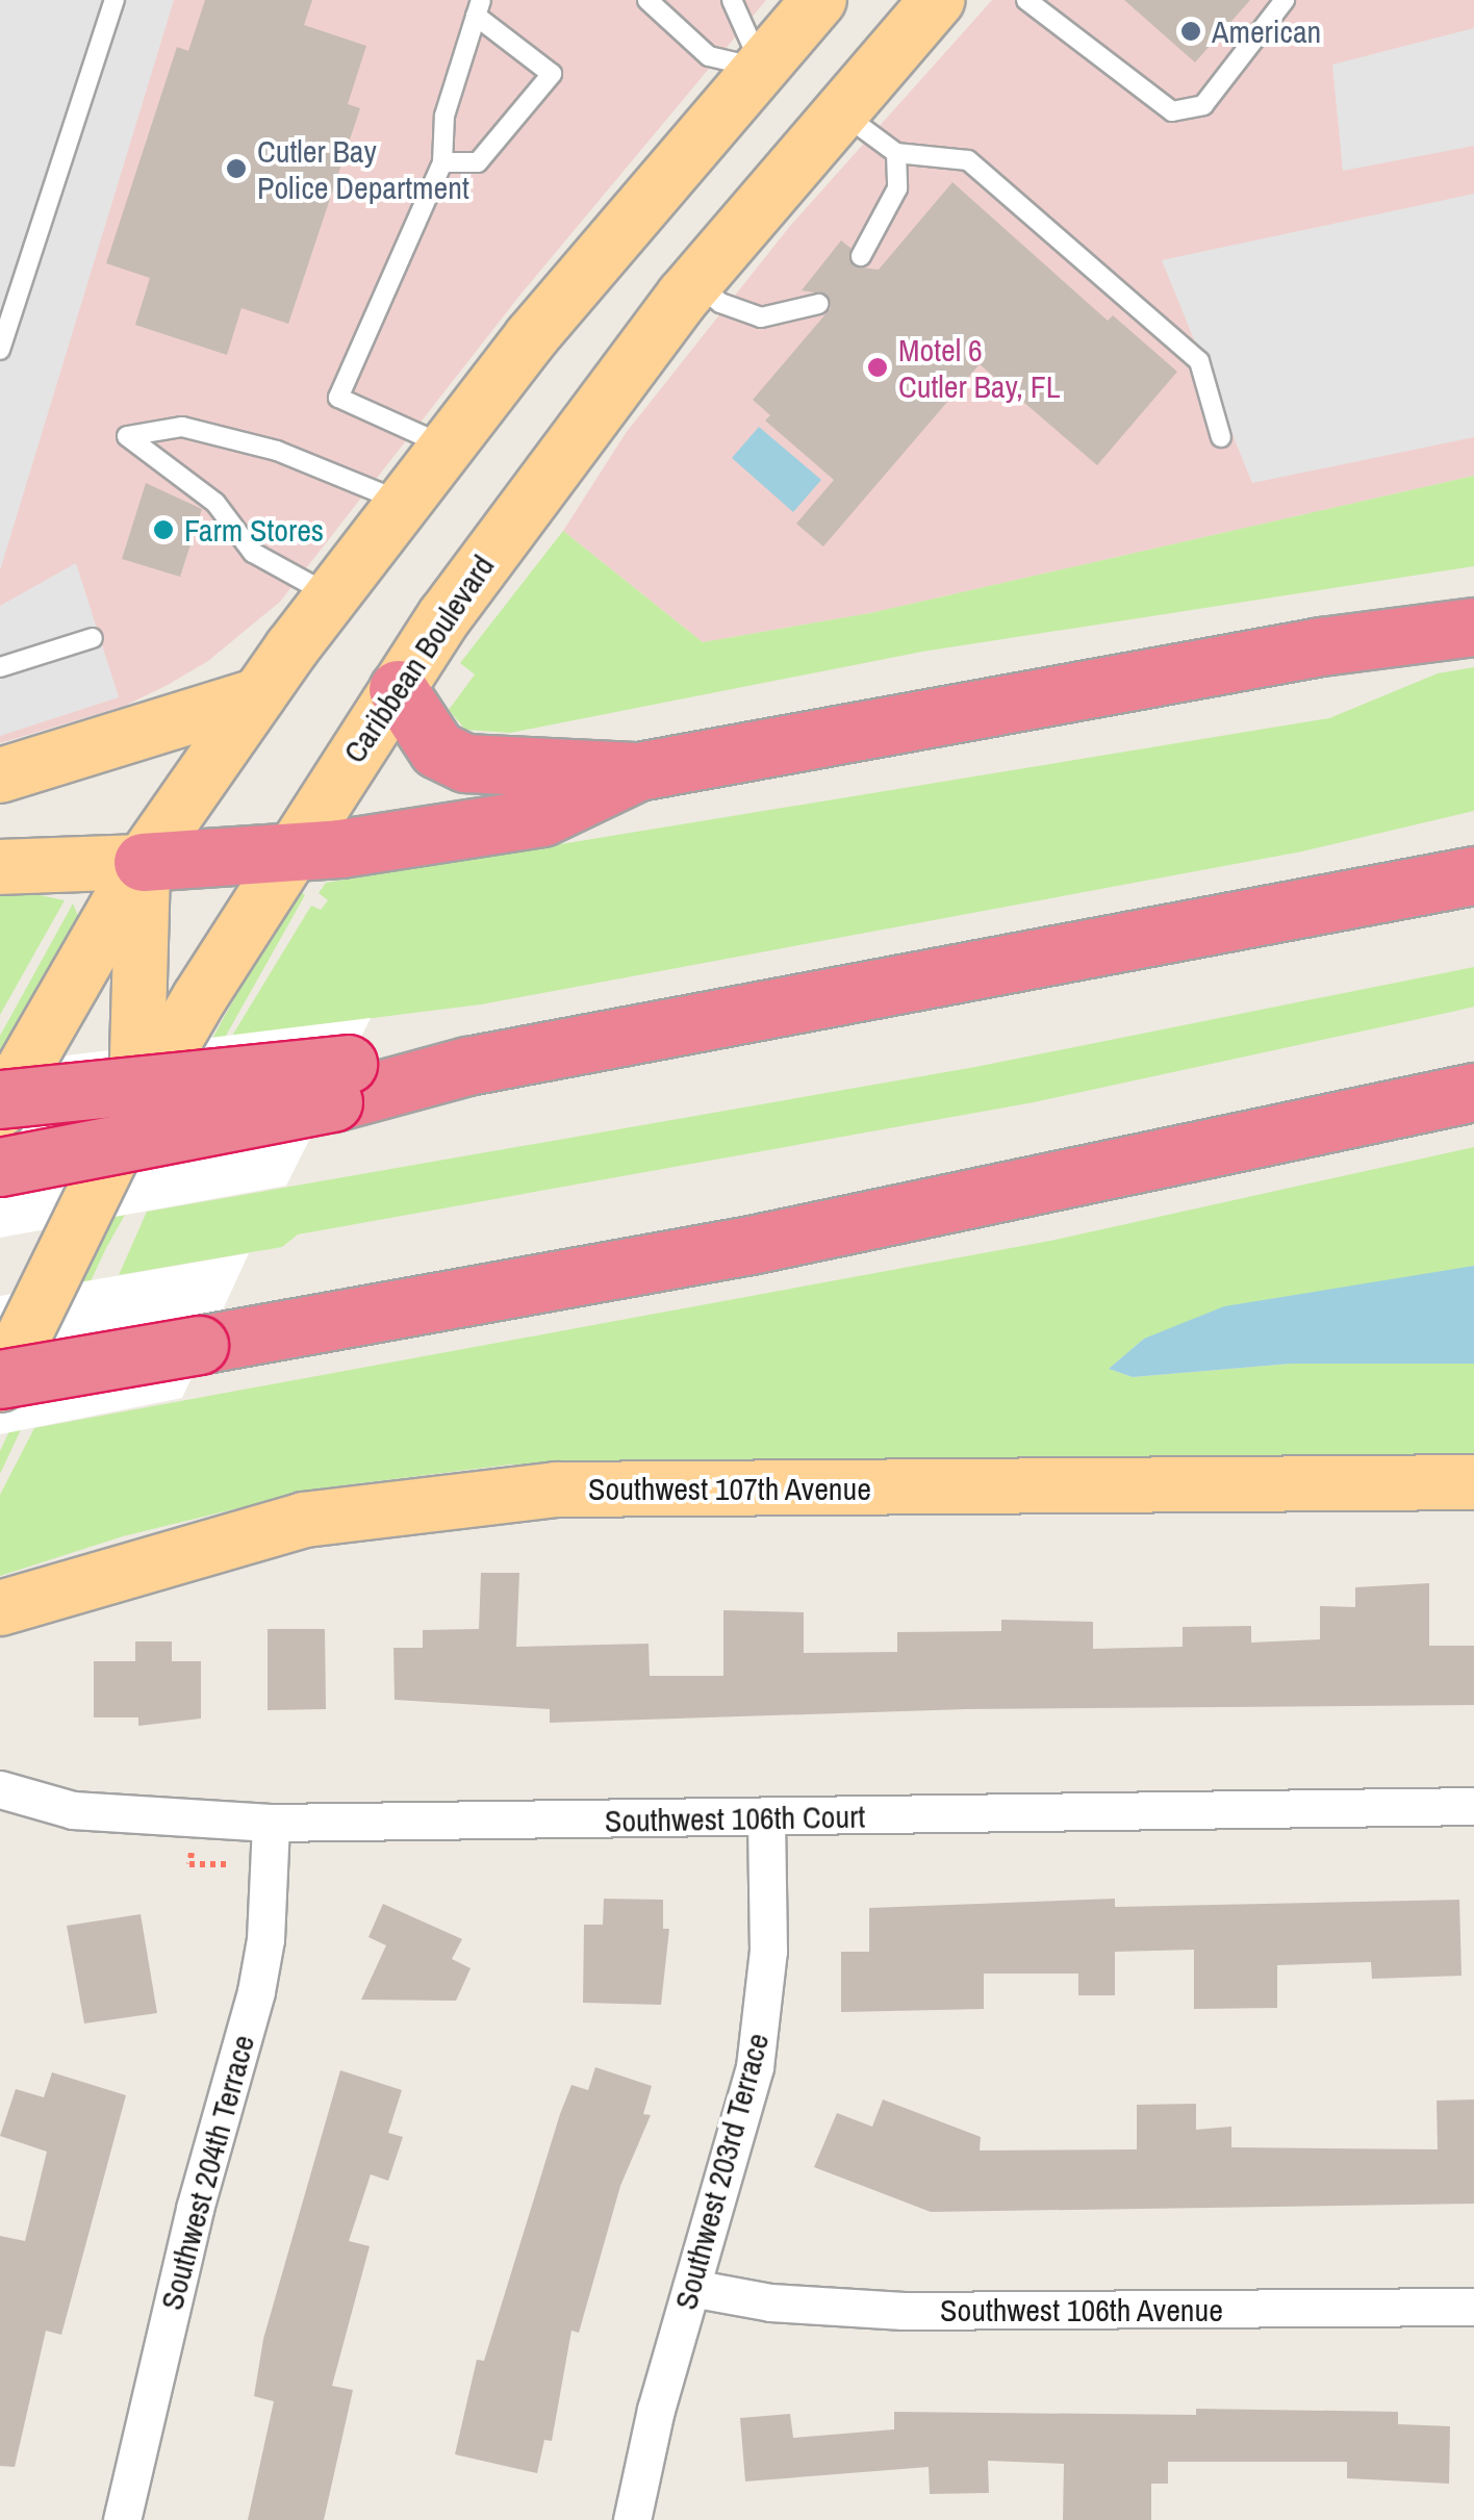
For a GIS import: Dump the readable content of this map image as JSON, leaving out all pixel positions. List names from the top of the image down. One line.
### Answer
{"streets":{"main road":["Caribbean Boulevard","Southwest 107th Avenue"],"street":["Southwest 106th Court","Southwest 203rd Terrace","Southwest 204th Terrace","Southwest 106th Avenue"]},"crossings":[["Southwest 106th Court","Southwest 203rd Terrace"],["Southwest 106th Court","Southwest 204th Terrace"],["Southwest 203rd Terrace","Southwest 106th Avenue"]],"places":["American","Cutler Bay Police Department","Motel 6 Cutler Bay, FL","Farm Stores"]}
